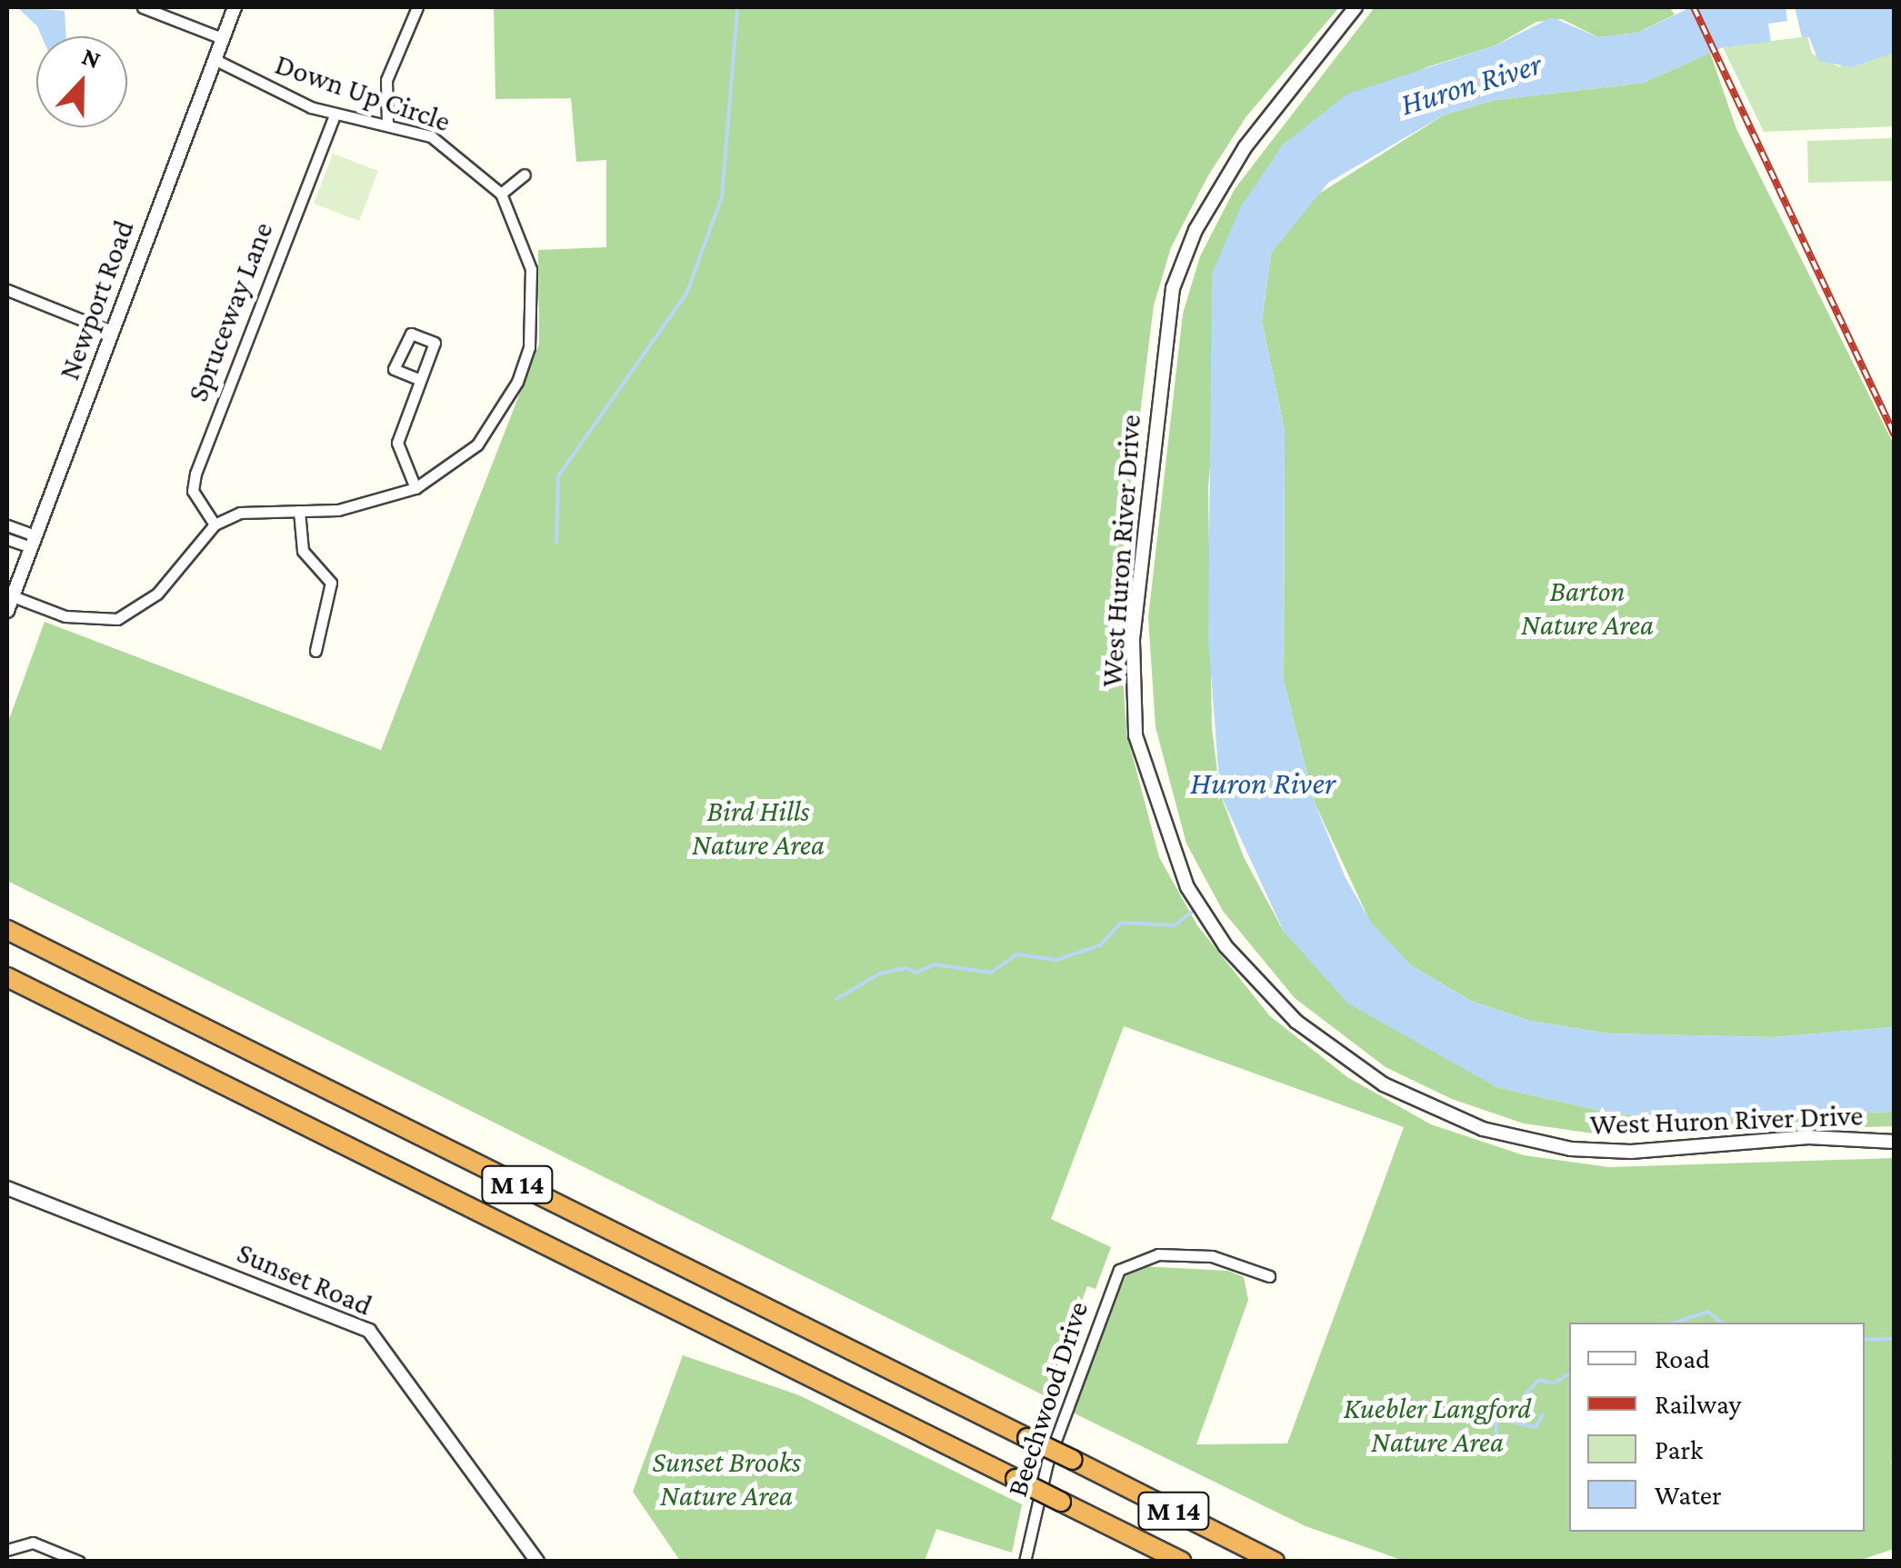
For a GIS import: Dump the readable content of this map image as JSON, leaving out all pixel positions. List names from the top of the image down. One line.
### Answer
{"streets":{"highway":["M 14"],"street":["Down Up Circle","Newport Road","Spruceway Lane","West Huron River Drive","Sunset Road","Beechwood Drive"]},"crossings":[["Down Up Circle","Newport Road"],["Down Up Circle","Spruceway Lane"]],"water":["Huron River"],"parks":["Barton Nature Area","Bird Hills Nature Area","Kuebler Langford Nature Area","Sunset Brooks Nature Area"],"legend":["Road","Railway","Park","Water"],"north":"top"}
